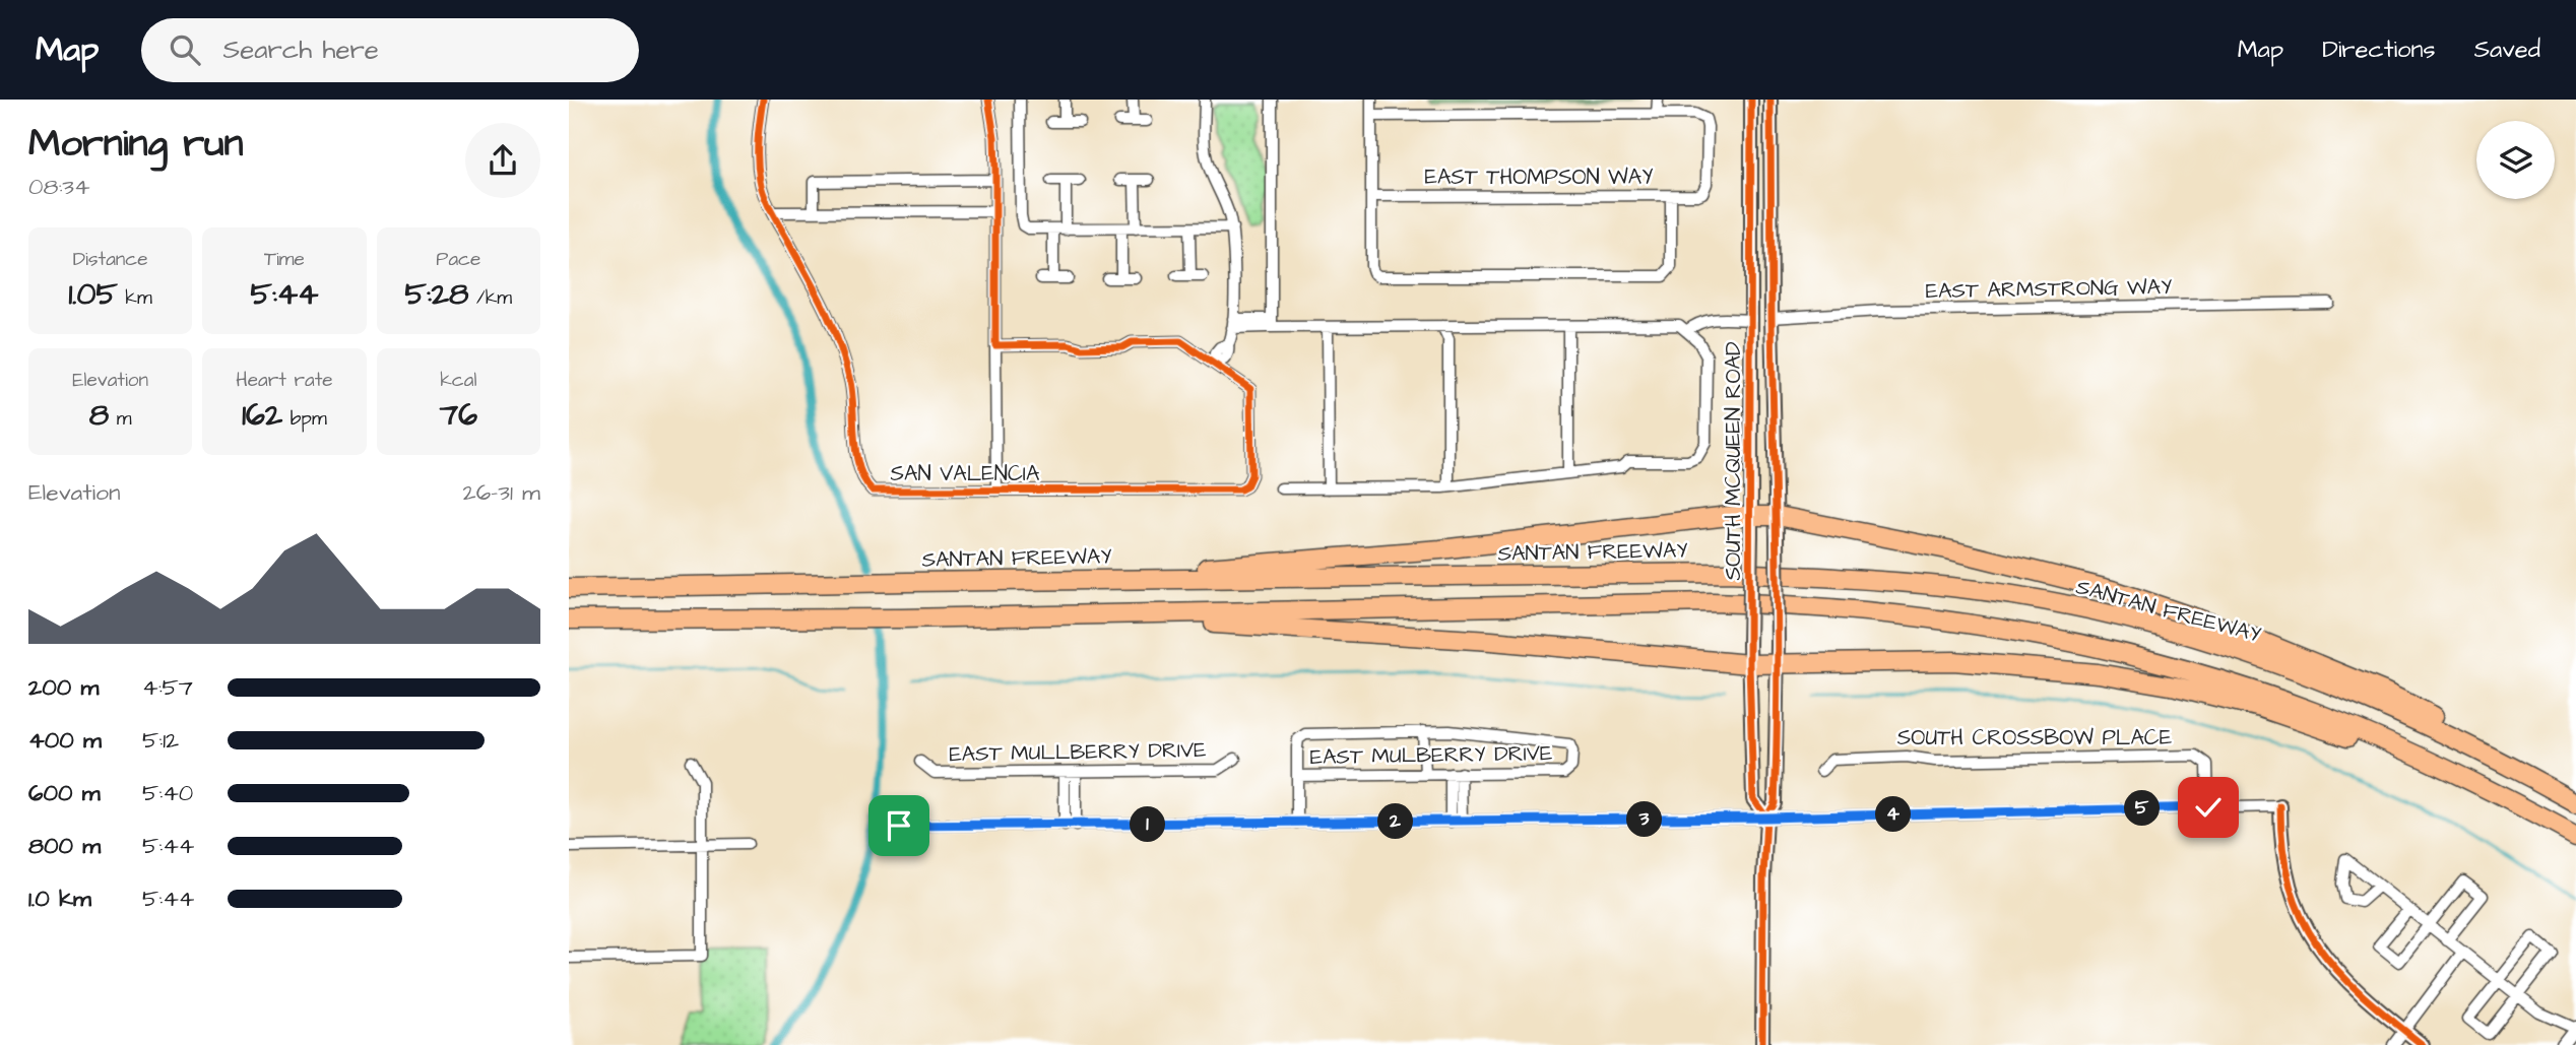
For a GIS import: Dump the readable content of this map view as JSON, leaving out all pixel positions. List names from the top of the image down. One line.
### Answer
{"streets":{"highway":["SANTAN FREEWAY"],"main road":["SOUTH MCQUEEN ROAD"],"street":["EAST THOMPSON WAY","EAST ARMSTRONG WAY","SAN VALENCIA","SOUTH CROSSBOW PLACE","EAST MULLBERRY DRIVE","EAST MULBERRY DRIVE"]},"crossings":[["EAST ARMSTRONG WAY","SOUTH MCQUEEN ROAD"]],"page":{"header":"Map","search":"Search here","nav":["Map","Directions","Saved"],"heading":["Morning run","08:34"],"stats":[["Distance","1.05 km"],["Time","5:44"],["Pace","5:28 /km"],["Elevation","8 m"],["Heart rate","162 bpm"],["kcal","76"]],"chart":["Elevation","26–31 m"],"list":[{"name":"200 m","note":"4:57"},{"name":"400 m","note":"5:12"},{"name":"600 m","note":"5:40"},{"name":"800 m","note":"5:44"},{"name":"1.0 km","note":"5:44"}],"pins":["5","4","3","2","1"]}}
